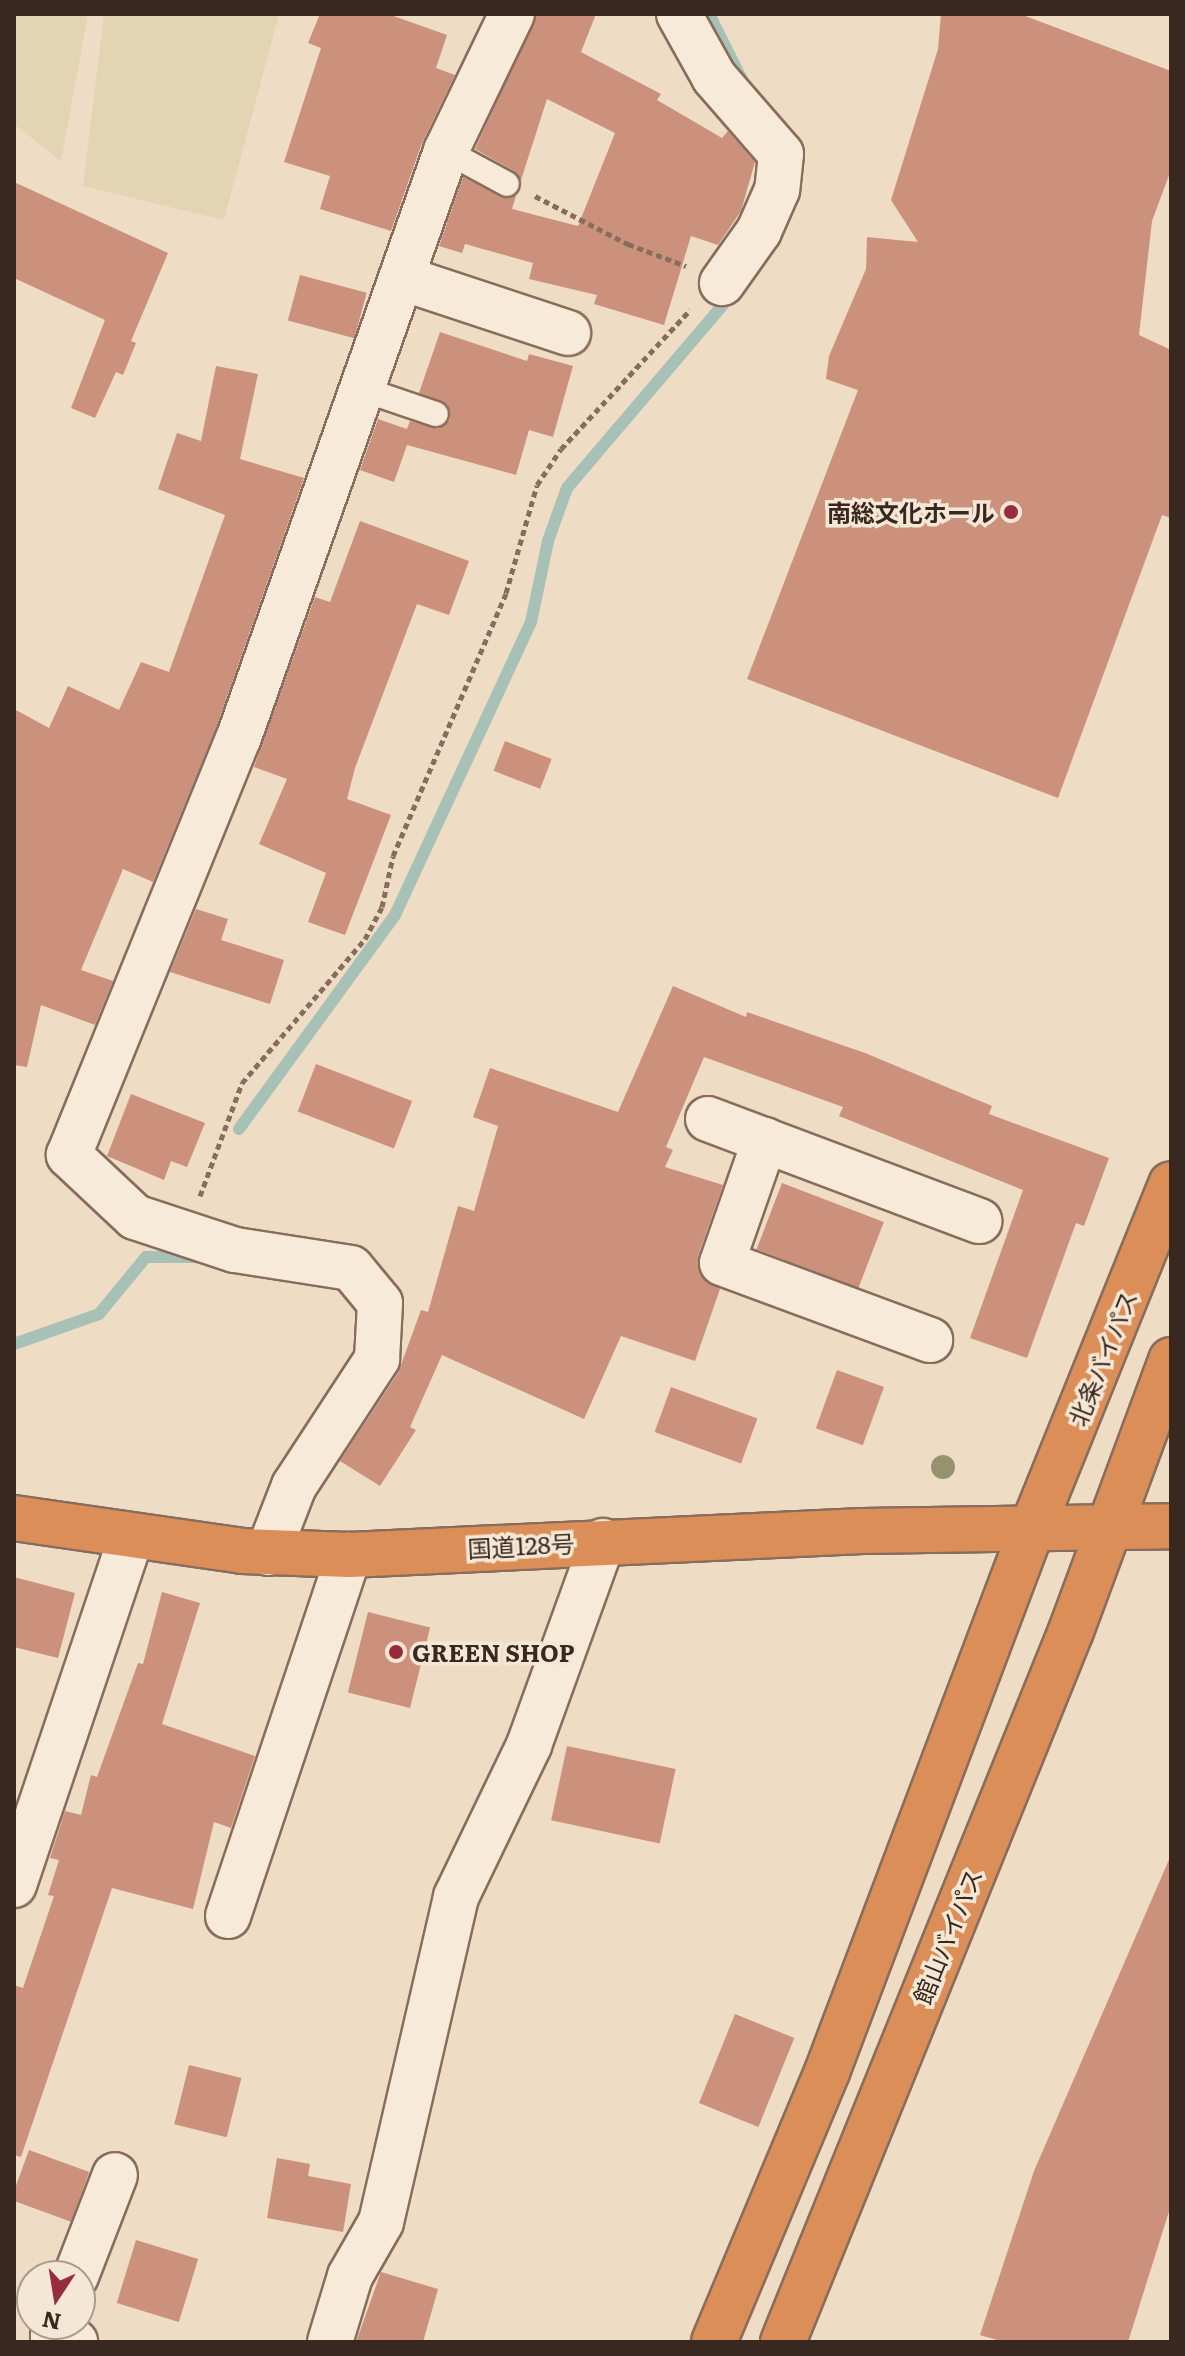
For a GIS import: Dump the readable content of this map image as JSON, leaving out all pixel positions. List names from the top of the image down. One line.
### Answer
{"streets":{"highway":["北条バイパス","国道128号","館山バイパス"]},"crossings":[["北条バイパス","国道128号"],["国道128号","館山バイパス"]],"places":["南総文化ホール","GREEN SHOP"],"north":"bottom"}
